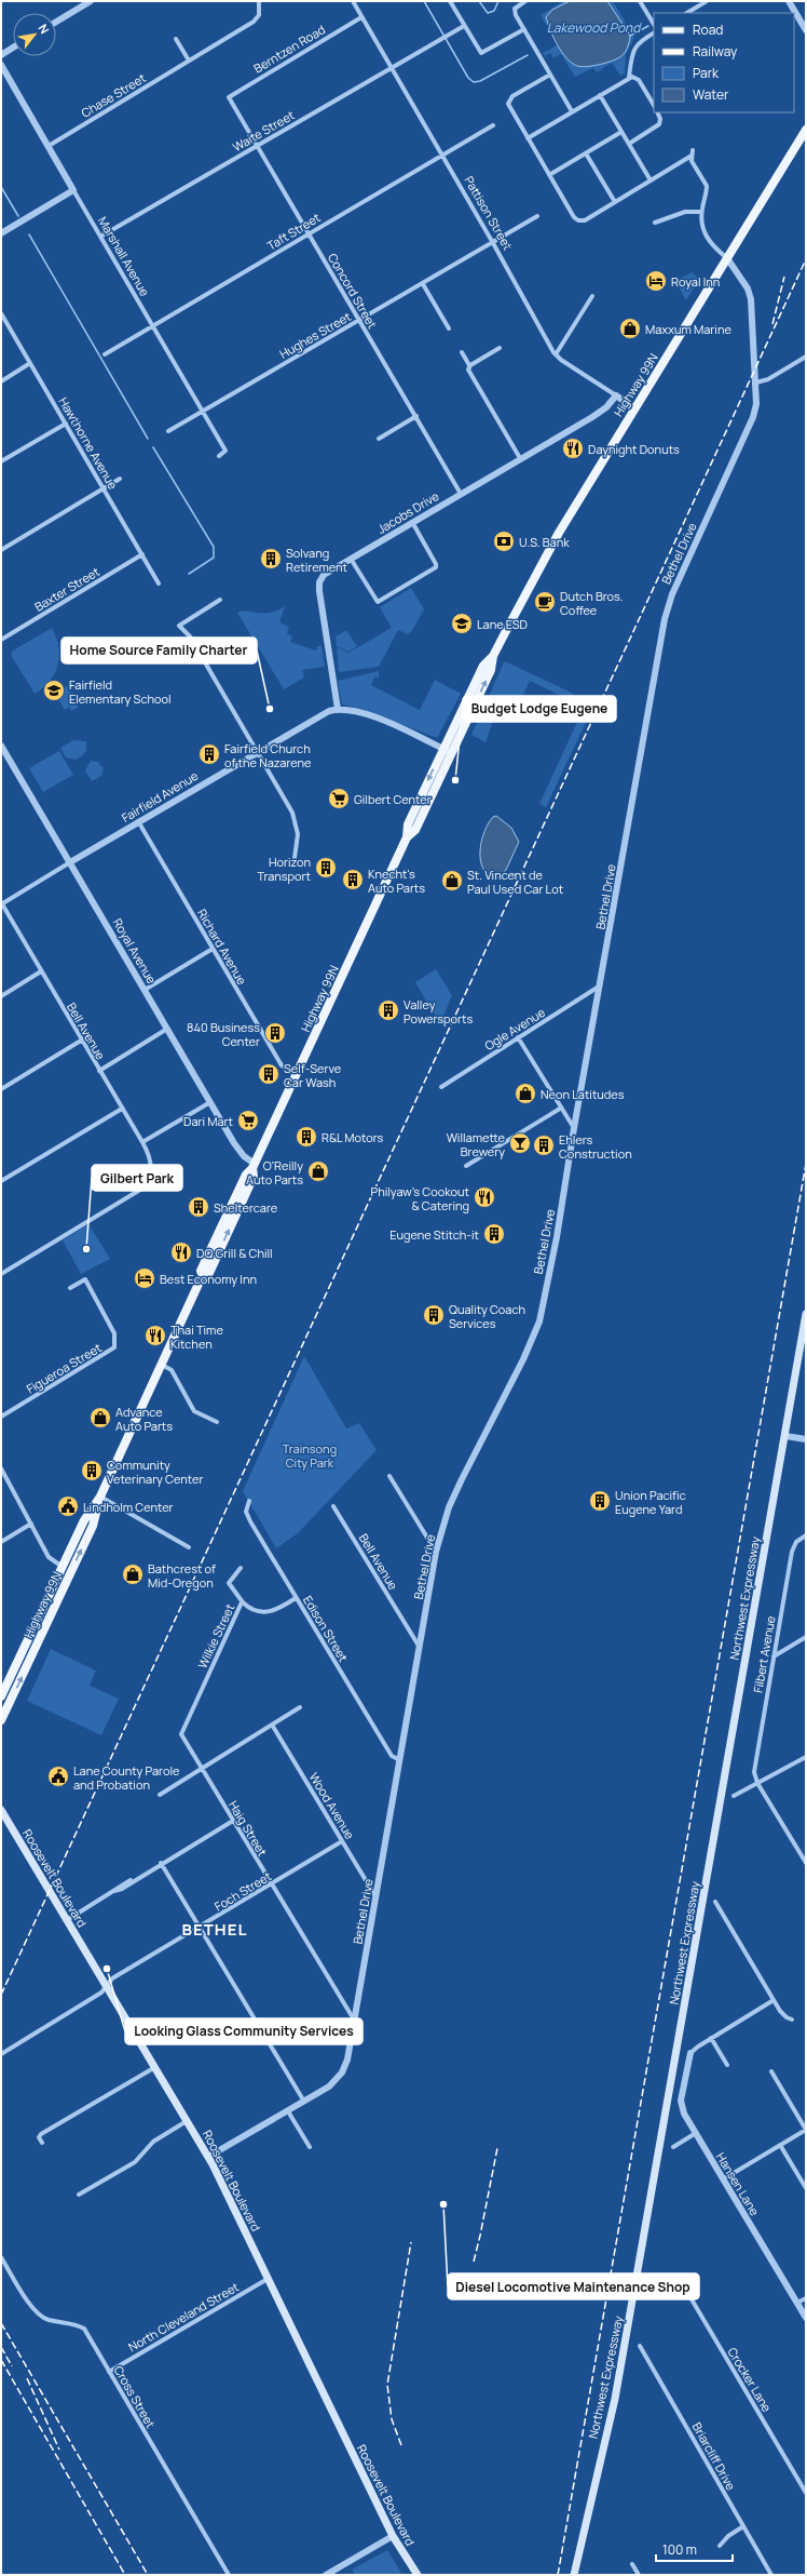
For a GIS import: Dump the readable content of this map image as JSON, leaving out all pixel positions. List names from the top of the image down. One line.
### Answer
{"streets":{"main road":["Highway 99N","Northwest Expressway","Roosevelt Boulevard"],"street":["Berntzen Road","Chase Street","Waite Street","Pattison Street","Taft Street","Marshall Avenue","Concord Street","Hughes Street","Hawthorne Avenue","Jacobs Drive","Bethel Drive","Baxter Street","Fairfield Avenue","Richard Avenue","Royal Avenue","Ogle Avenue","Bell Avenue","Figueroa Street","Edison Street","Wilkie Street","Filbert Avenue","Wood Avenue","Haig Street","Foch Street","Hansen Lane","North Cleveland Street","Crocker Lane","Cross Street","Briarcliff Drive"]},"crossings":[["Berntzen Road","Pattison Street"],["Berntzen Road","Concord Street"],["Chase Street","Marshall Avenue"],["Waite Street","Pattison Street"],["Waite Street","Marshall Avenue"],["Waite Street","Concord Street"],["Pattison Street","Taft Street"],["Pattison Street","Hughes Street"],["Pattison Street","Highway 99N"],["Pattison Street","Jacobs Drive"],["Taft Street","Marshall Avenue"],["Taft Street","Concord Street"],["Marshall Avenue","Hughes Street"],["Concord Street","Hughes Street"],["Concord Street","Jacobs Drive"],["Highway 99N","Bethel Drive"],["Highway 99N","Fairfield Avenue"],["Highway 99N","Richard Avenue"],["Highway 99N","Royal Avenue"],["Hawthorne Avenue","Baxter Street"],["Jacobs Drive","Fairfield Avenue"],["Bethel Drive","Ogle Avenue"],["Bethel Drive","Bell Avenue"],["Bethel Drive","Edison Street"],["Bethel Drive","Wood Avenue"],["Bethel Drive","Haig Street"],["Bethel Drive","Roosevelt Boulevard"],["Fairfield Avenue","Richard Avenue"],["Fairfield Avenue","Royal Avenue"],["Fairfield Avenue","Bell Avenue"],["Edison Street","Wilkie Street"],["Wilkie Street","Haig Street"],["Wood Avenue","Foch Street"],["Haig Street","Foch Street"],["Roosevelt Boulevard","Foch Street"],["Roosevelt Boulevard","North Cleveland Street"],["North Cleveland Street","Cross Street"]],"districts":["BETHEL"],"water":["Lakewood Pond"],"parks":["Trainsong City Park"],"places":{"hotel":["Royal Inn","Best Economy Inn"],"shop":["Maxxum Marine","St. Vincent de Paul Used Car Lot","Neon Latitudes","O'Reilly Auto Parts","Advance Auto Parts","Bathcrest of Mid-Oregon"],"restaurant":["Daynight Donuts","Philyaw's Cookout & Catering","DQ Grill & Chill","Thai Time Kitchen"],"bank":["U.S. Bank"],"building":["Solvang Retirement","Fairfield Church of the Nazarene","Horizon Transport","Knecht's Auto Parts","Valley Powersports","840 Business Center","Self-Serve Car Wash","R&L Motors","Ehlers Construction","Sheltercare","Eugene Stitch-it","Quality Coach Services","Community Veterinary Center","Union Pacific Eugene Yard"],"cafe":["Dutch Bros. Coffee"],"school or university":["Lane ESD","Fairfield Elementary School"],"other":["Home Source Family Charter","Budget Lodge Eugene","Gilbert Park","Looking Glass Community Services","Diesel Locomotive Maintenance Shop"],"supermarket":["Gilbert Center","Dari Mart"],"bar":["Willamette Brewery"],"public building":["Lindholm Center","Lane County Parole and Probation"]},"legend":["Road","Railway","Park","Water"],"scale_bar":"100 m","north":"top right"}
